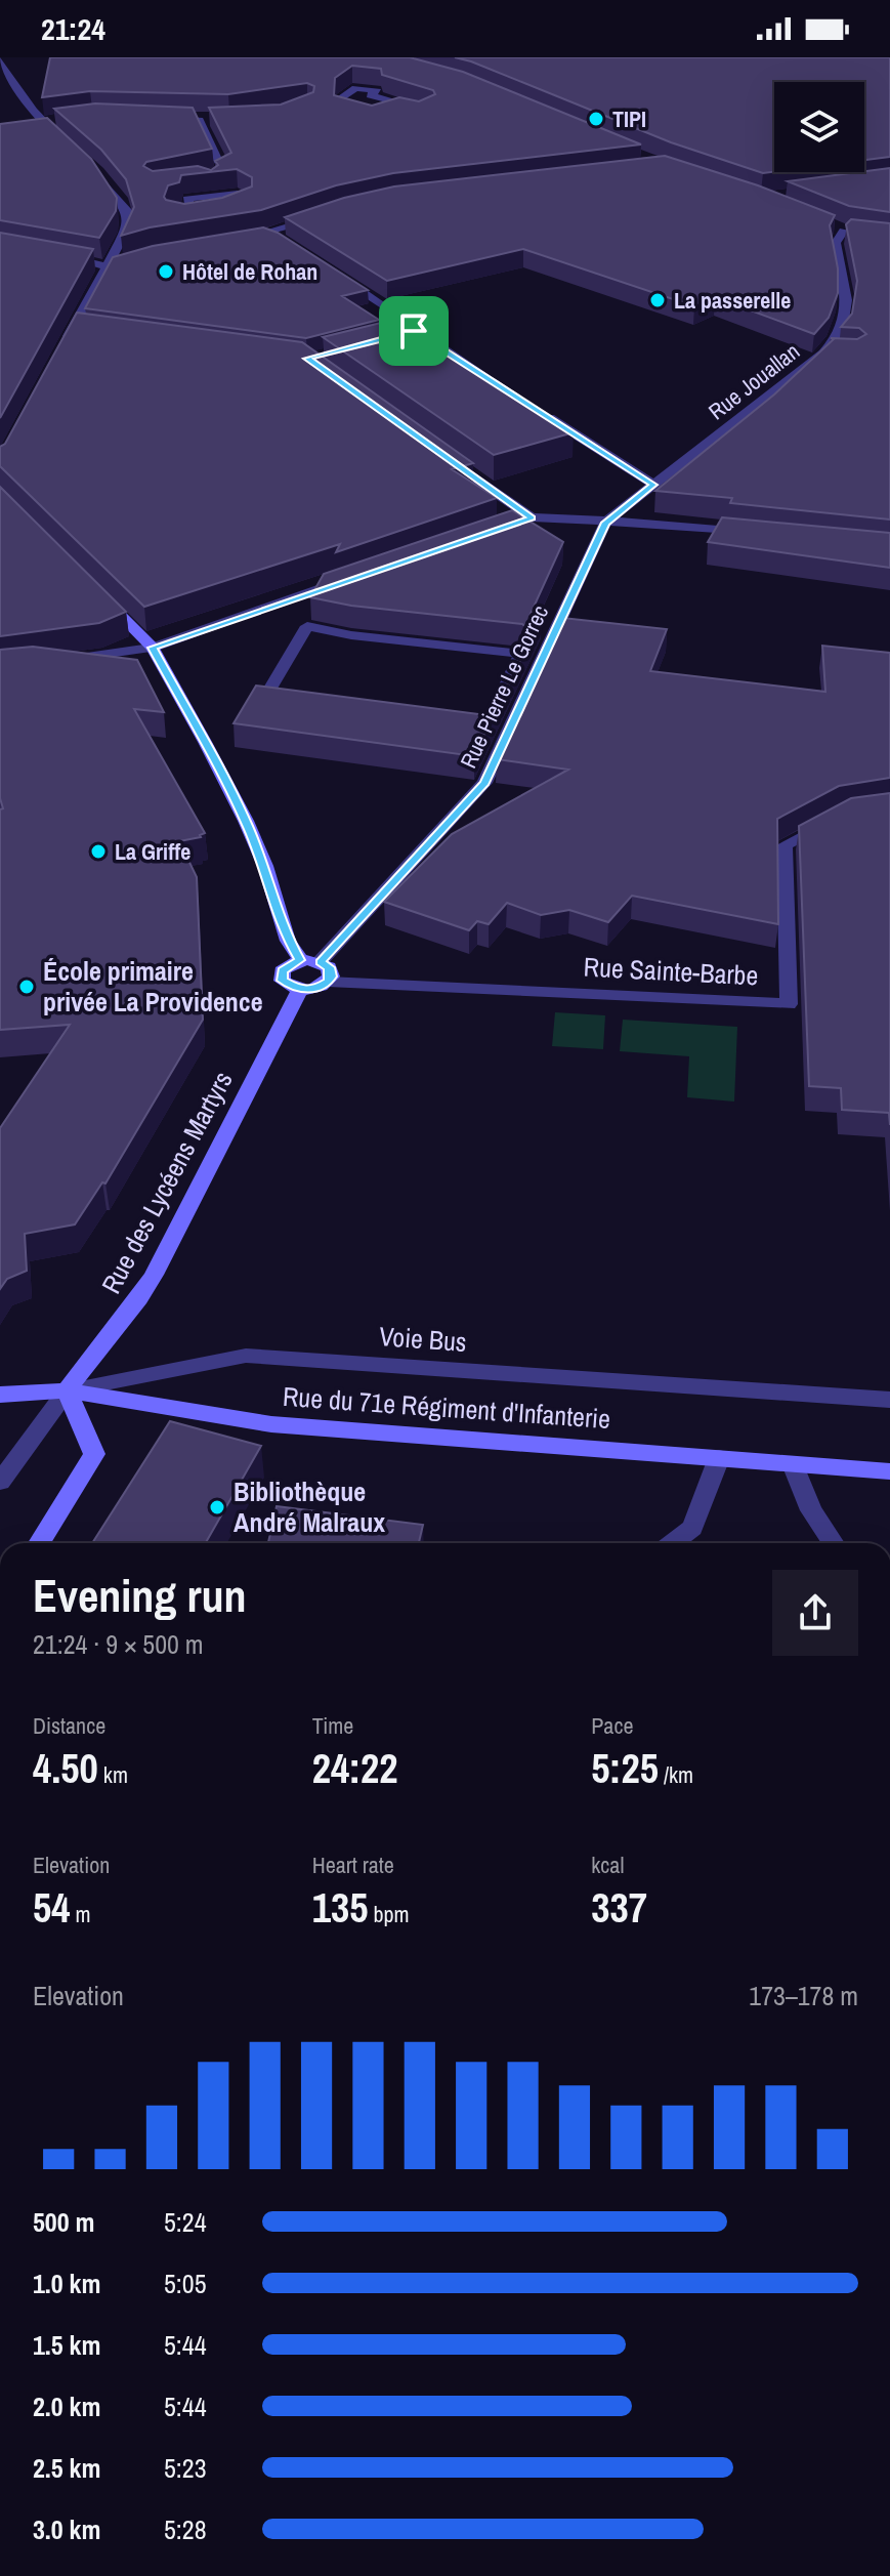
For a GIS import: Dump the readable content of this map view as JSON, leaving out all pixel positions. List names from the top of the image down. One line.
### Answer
{"streets":{"street":["Rue Jouallan","Rue Pierre Le Gorrec","Rue Sainte-Barbe","Rue des Lycéens Martyrs","Voie Bus","Rue du 71e Régiment d'Infanterie"]},"crossings":[["Rue Jouallan","Rue Pierre Le Gorrec"],["Rue Pierre Le Gorrec","Rue Sainte-Barbe"],["Rue Pierre Le Gorrec","Rue des Lycéens Martyrs"],["Rue Sainte-Barbe","Rue des Lycéens Martyrs"],["Rue des Lycéens Martyrs","Voie Bus"],["Rue des Lycéens Martyrs","Rue du 71e Régiment d'Infanterie"],["Voie Bus","Rue du 71e Régiment d'Infanterie"]],"places":["TIPI","Hôtel de Rohan","La passerelle","La Griffe","École primaire privée La Providence","Bibliothèque André Malraux"],"page":{"status":"21:24","heading":["Evening run","21:24 · 9 × 500 m"],"stats":[["Distance","4.50 km"],["Time","24:22"],["Pace","5:25 /km"],["Elevation","54 m"],["Heart rate","135 bpm"],["kcal","337"]],"chart":["Elevation","173–178 m"],"list":[{"name":"500 m","note":"5:24"},{"name":"1.0 km","note":"5:05"},{"name":"1.5 km","note":"5:44"},{"name":"2.0 km","note":"5:44"},{"name":"2.5 km","note":"5:23"},{"name":"3.0 km","note":"5:28"}]}}
